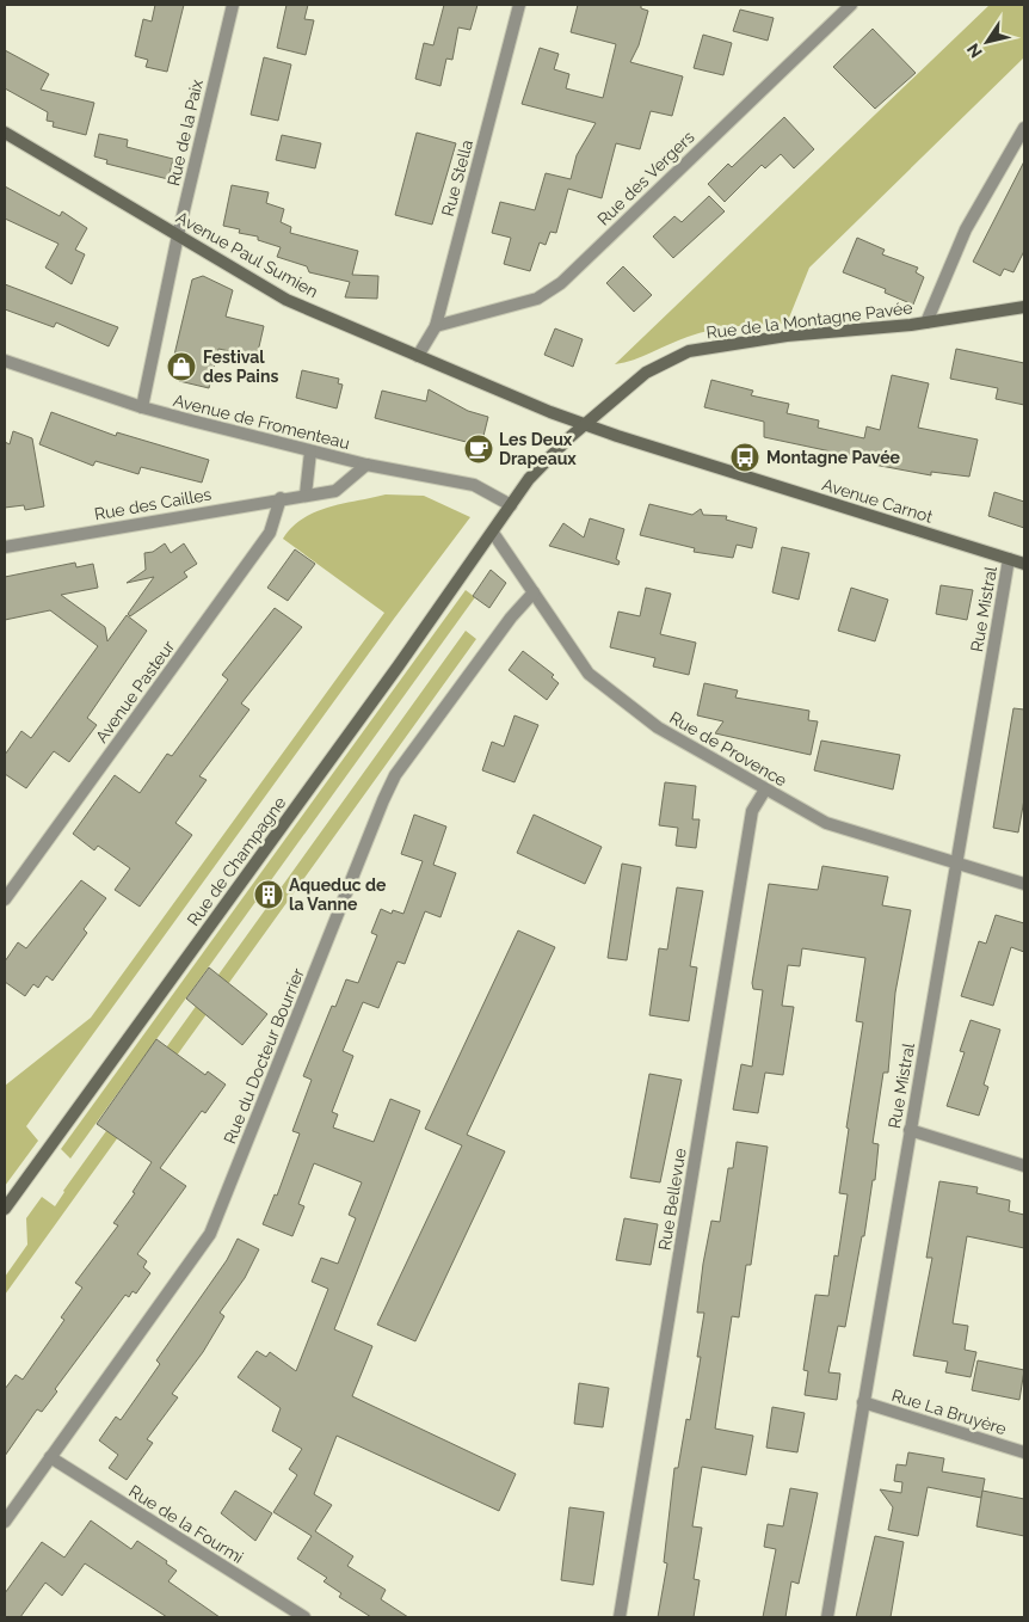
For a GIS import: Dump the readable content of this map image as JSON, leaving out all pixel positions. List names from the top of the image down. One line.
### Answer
{"streets":{"street":["Rue de la Paix","Rue Stella","Rue des Vergers","Avenue Paul Sumien","Rue de la Montagne Pavée","Avenue de Fromenteau","Avenue Carnot","Rue des Cailles","Rue Mistral","Avenue Pasteur","Rue de Provence","Rue de Champagne","Rue du Docteur Bourrier","Rue Bellevue","Rue La Bruyère","Rue de la Fourmi"]},"crossings":[["Rue de la Paix","Avenue Paul Sumien"],["Rue de la Paix","Avenue de Fromenteau"],["Rue Stella","Rue des Vergers"],["Rue Stella","Avenue Paul Sumien"],["Avenue Paul Sumien","Rue de la Montagne Pavée"],["Avenue Paul Sumien","Avenue Carnot"],["Rue de la Montagne Pavée","Avenue de Fromenteau"],["Rue de la Montagne Pavée","Avenue Carnot"],["Rue de la Montagne Pavée","Rue de Champagne"],["Avenue de Fromenteau","Rue des Cailles"],["Avenue de Fromenteau","Rue de Champagne"],["Avenue Carnot","Rue Mistral"],["Rue des Cailles","Avenue Pasteur"],["Rue Mistral","Rue de Provence"],["Rue Mistral","Rue La Bruyère"],["Rue de Provence","Rue de Champagne"],["Rue de Provence","Rue du Docteur Bourrier"],["Rue de Provence","Rue Bellevue"],["Rue du Docteur Bourrier","Rue de la Fourmi"]],"places":{"shop":["Festival des Pains"],"cafe":["Les Deux Drapeaux"],"bus stop":["Montagne Pavée"],"building":["Aqueduc de la Vanne"]},"north":"bottom left"}
